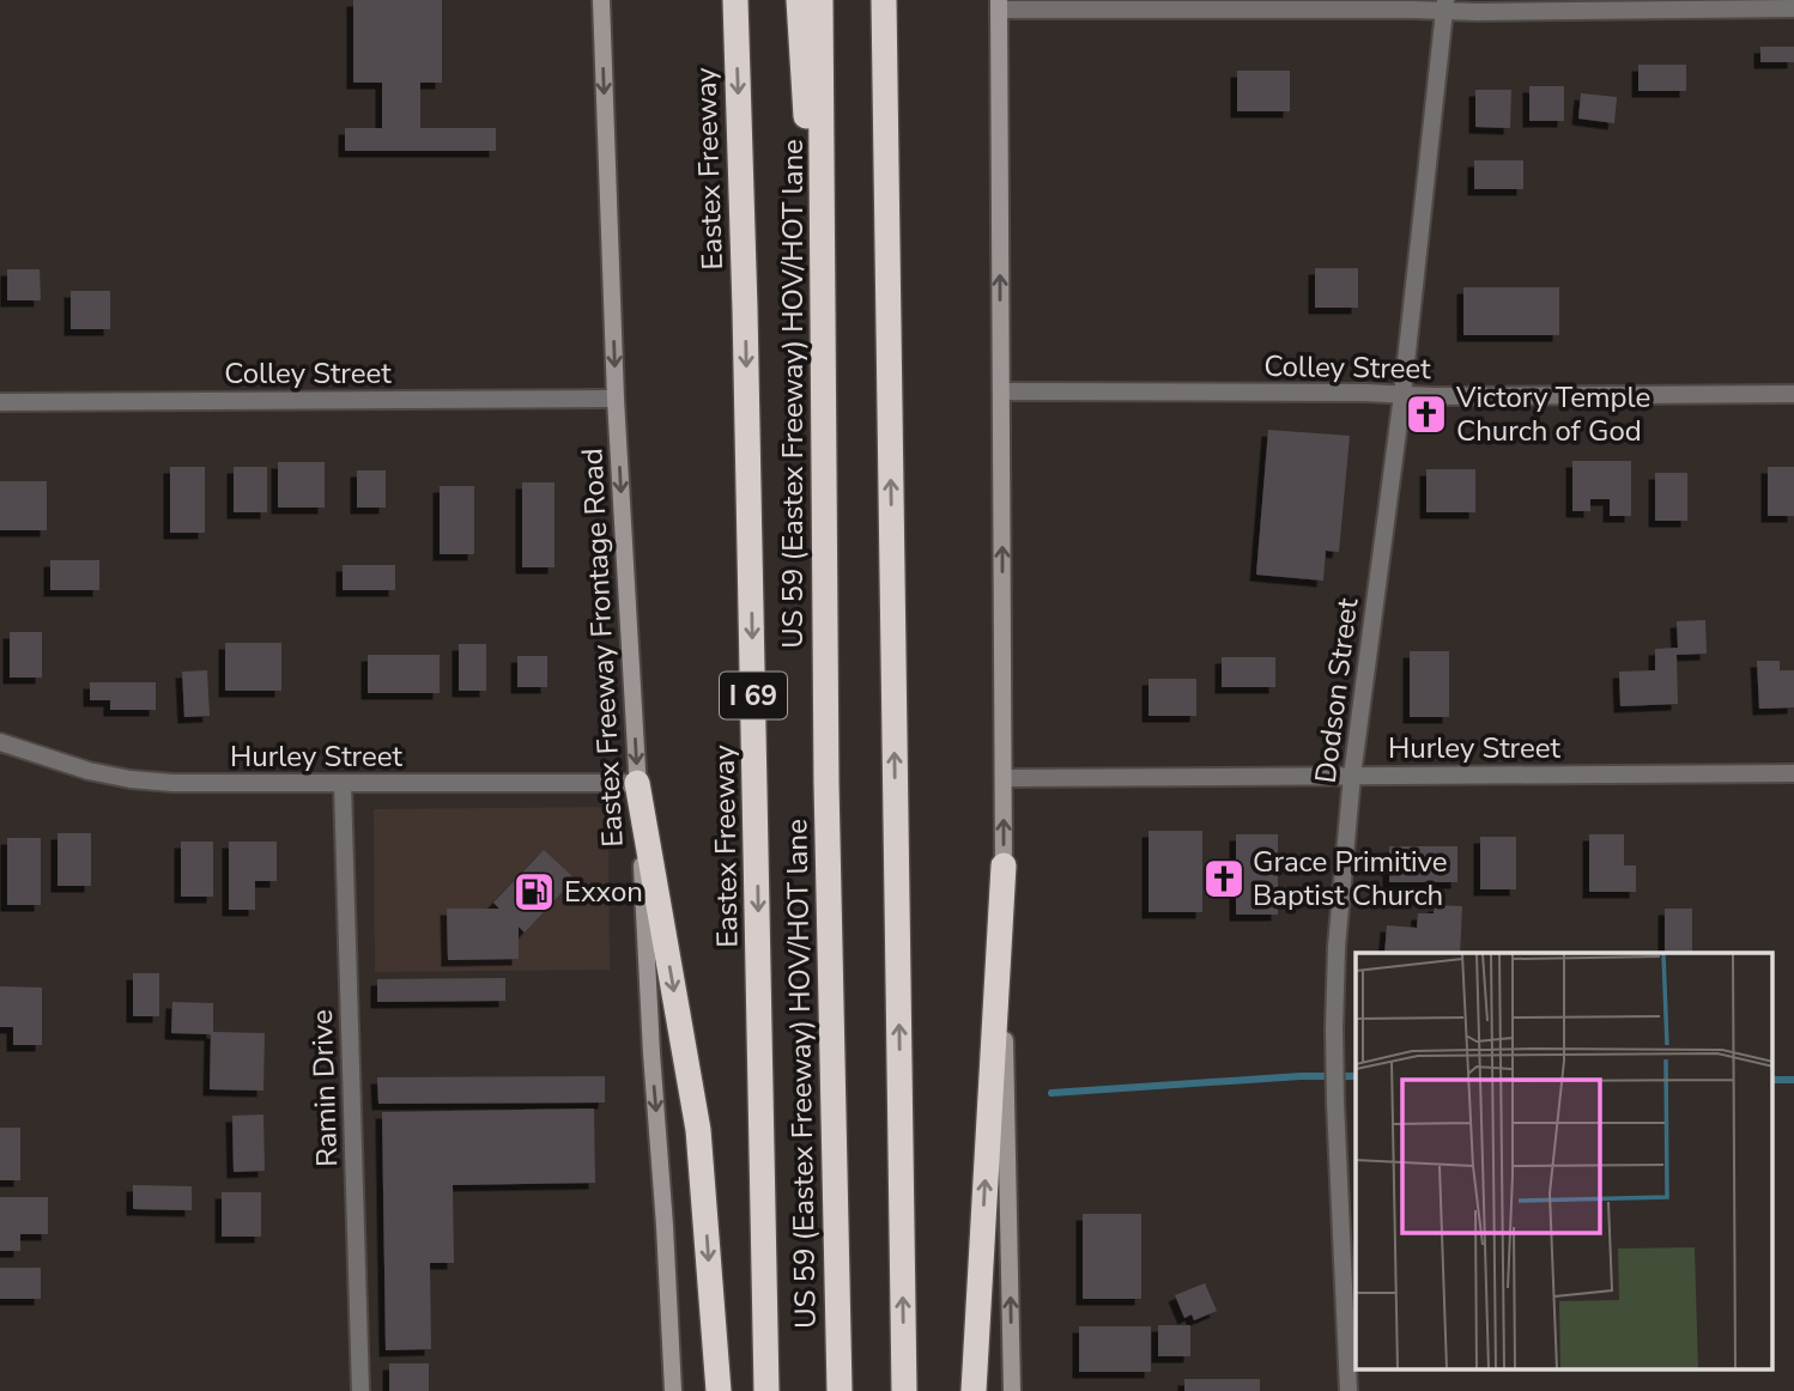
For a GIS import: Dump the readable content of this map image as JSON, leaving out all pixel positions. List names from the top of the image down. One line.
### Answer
{"streets":{"highway":["Eastex Freeway","US 59 (Eastex Freeway) HOV/HOT lane","I 69"],"main road":["Eastex Freeway Frontage Road"],"street":["Colley Street","Dodson Street","Hurley Street","Ramin Drive"]},"crossings":[["Colley Street","Eastex Freeway Frontage Road"],["Colley Street","Dodson Street"],["US 59 (Eastex Freeway) HOV/HOT lane","I 69"],["Eastex Freeway Frontage Road","Hurley Street"],["Dodson Street","Hurley Street"],["Hurley Street","Ramin Drive"]],"one_way":["Eastex Freeway Frontage Road"],"places":{"church":["Victory Temple Church of God","Grace Primitive Baptist Church"],"fuel station":["Exxon"]}}
